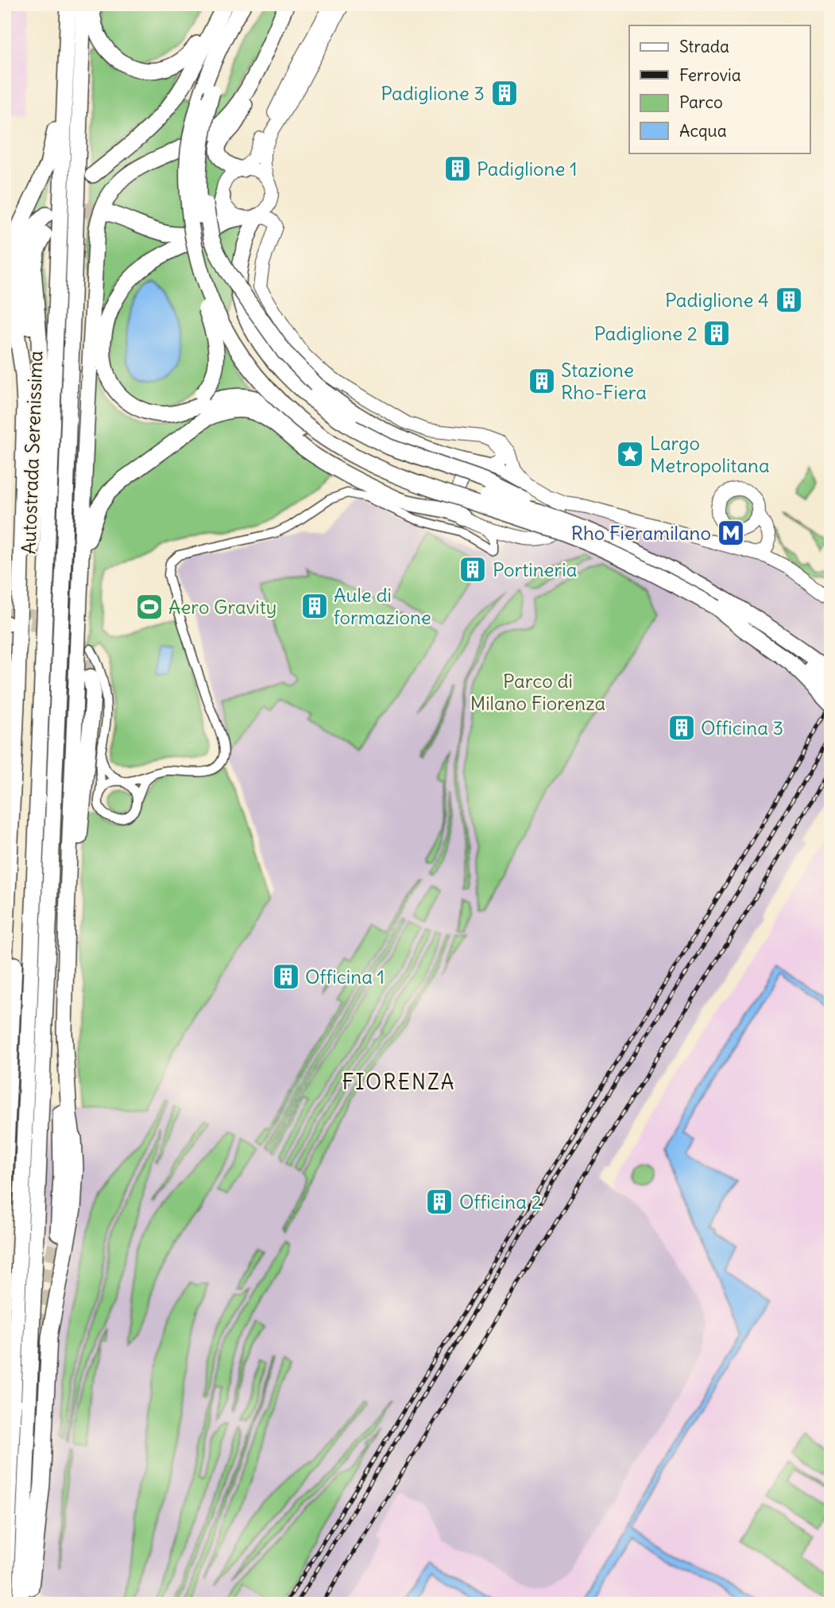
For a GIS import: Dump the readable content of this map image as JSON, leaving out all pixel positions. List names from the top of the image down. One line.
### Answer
{"streets":{"highway":["Autostrada Serenissima"]},"districts":["FIORENZA"],"parks":["Parco di Milano Fiorenza"],"places":{"building":["Padiglione 3","Padiglione 1","Padiglione 4","Padiglione 2","Stazione Rho-Fiera","Portineria","Aule di formazione","Officina 3","Officina 1","Officina 2"],"place":["Largo Metropolitana"],"metro station":["Rho Fieramilano"],"sports":["Aero Gravity"]},"legend":["Strada","Ferrovia","Parco","Acqua"]}
